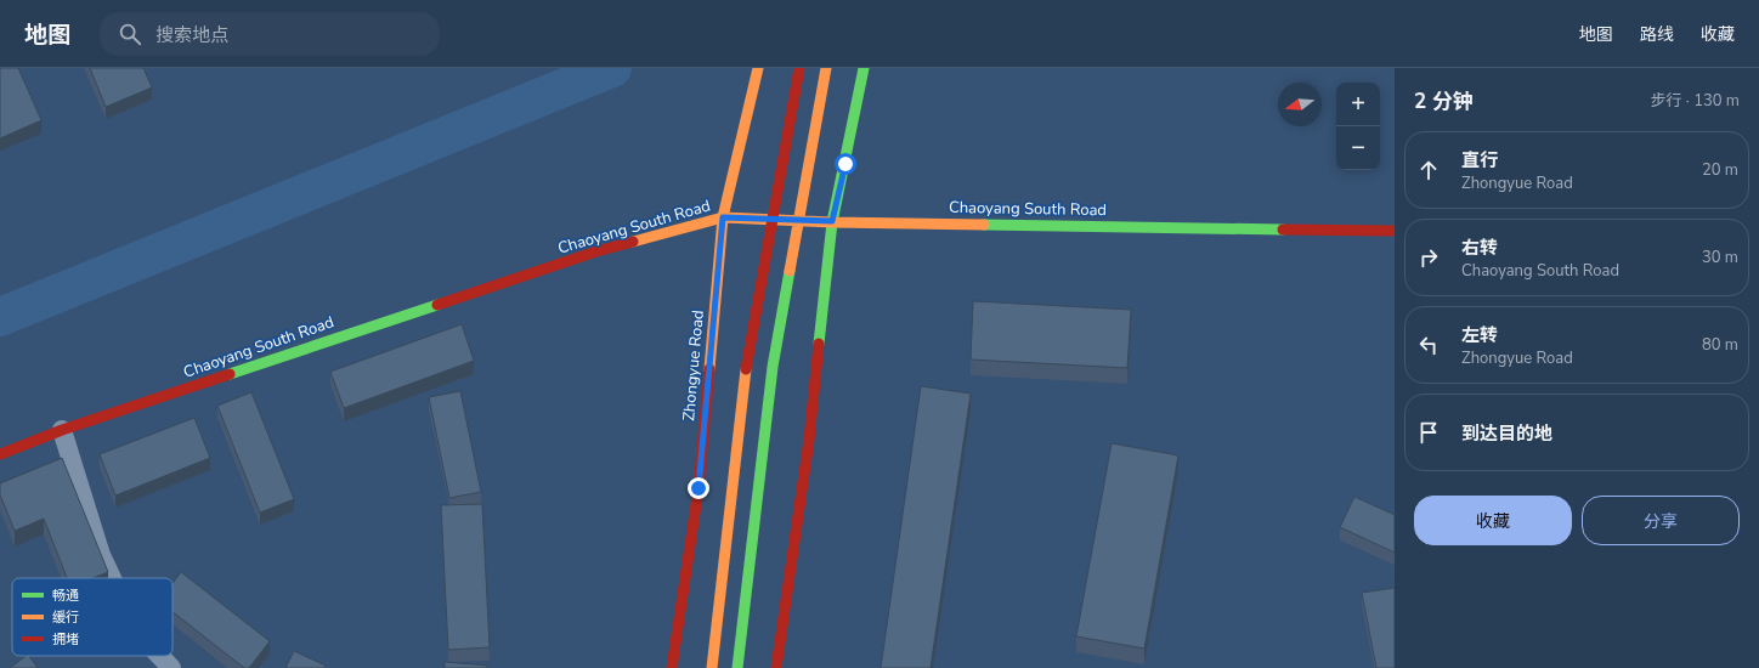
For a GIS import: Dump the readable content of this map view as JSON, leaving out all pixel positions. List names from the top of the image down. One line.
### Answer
{"streets":{"main road":["Chaoyang South Road","Zhongyue Road"]},"crossings":[["Chaoyang South Road","Zhongyue Road"]],"legend":["畅通","缓行","拥堵"],"north":"left","page":{"header":"地图","search":"搜索地点","nav":["地图","路线","收藏"],"heading":["2 分钟","步行 · 130 m"],"map_buttons":["+","−"],"list":[["直行","Zhongyue Road","20 m"],["右转","Chaoyang South Road","30 m"],["左转","Zhongyue Road","80 m"],"到达目的地"],"buttons":["收藏","分享"]}}
